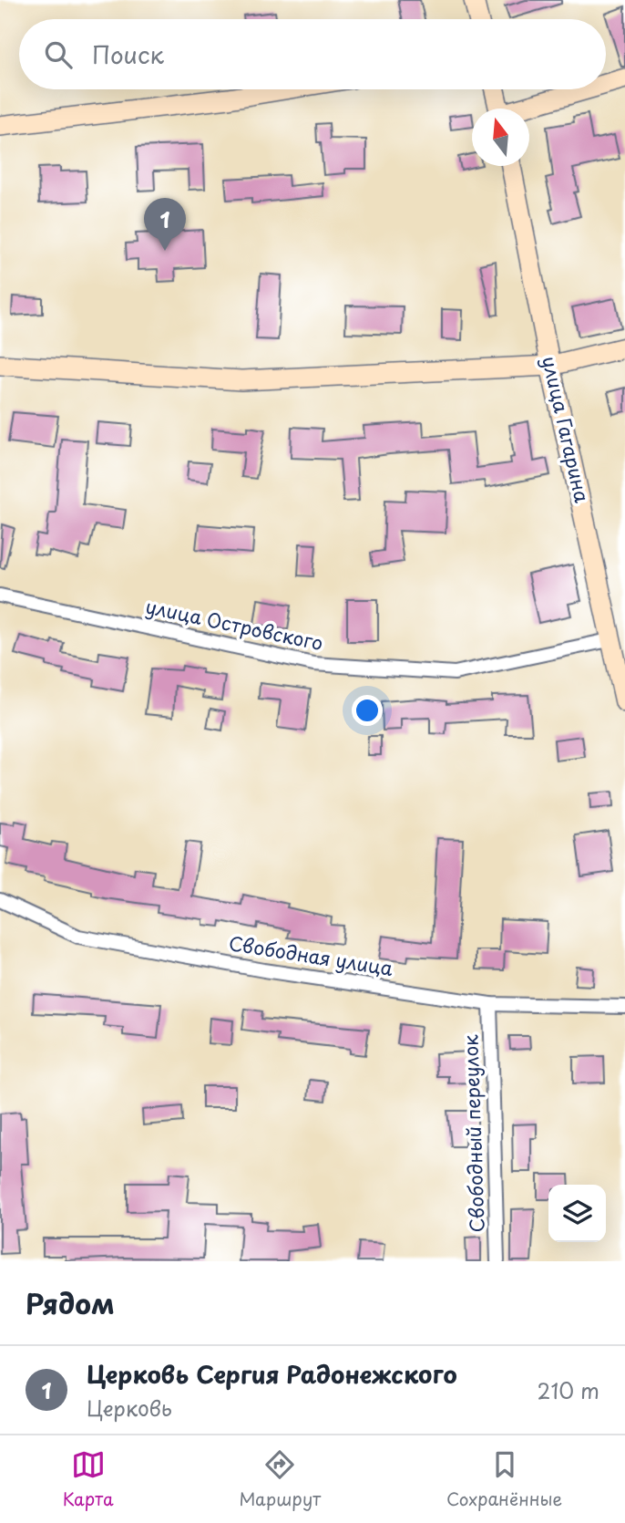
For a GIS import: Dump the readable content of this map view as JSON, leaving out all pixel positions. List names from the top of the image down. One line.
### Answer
{"streets":{"street":["улица Гагарина","улица Островского","Свободная улица","Свободный переулок"]},"crossings":[["улица Гагарина","улица Островского"],["Свободная улица","Свободный переулок"]],"north":"top","page":{"search":"Поиск","pins":"1","heading":"Рядом","list":[{"mark":"1","name":"Церковь Сергия Радонежского","note":"Церковь","value":"210 m"}],"nav":["Карта","Маршрут","Сохранённые"]}}
